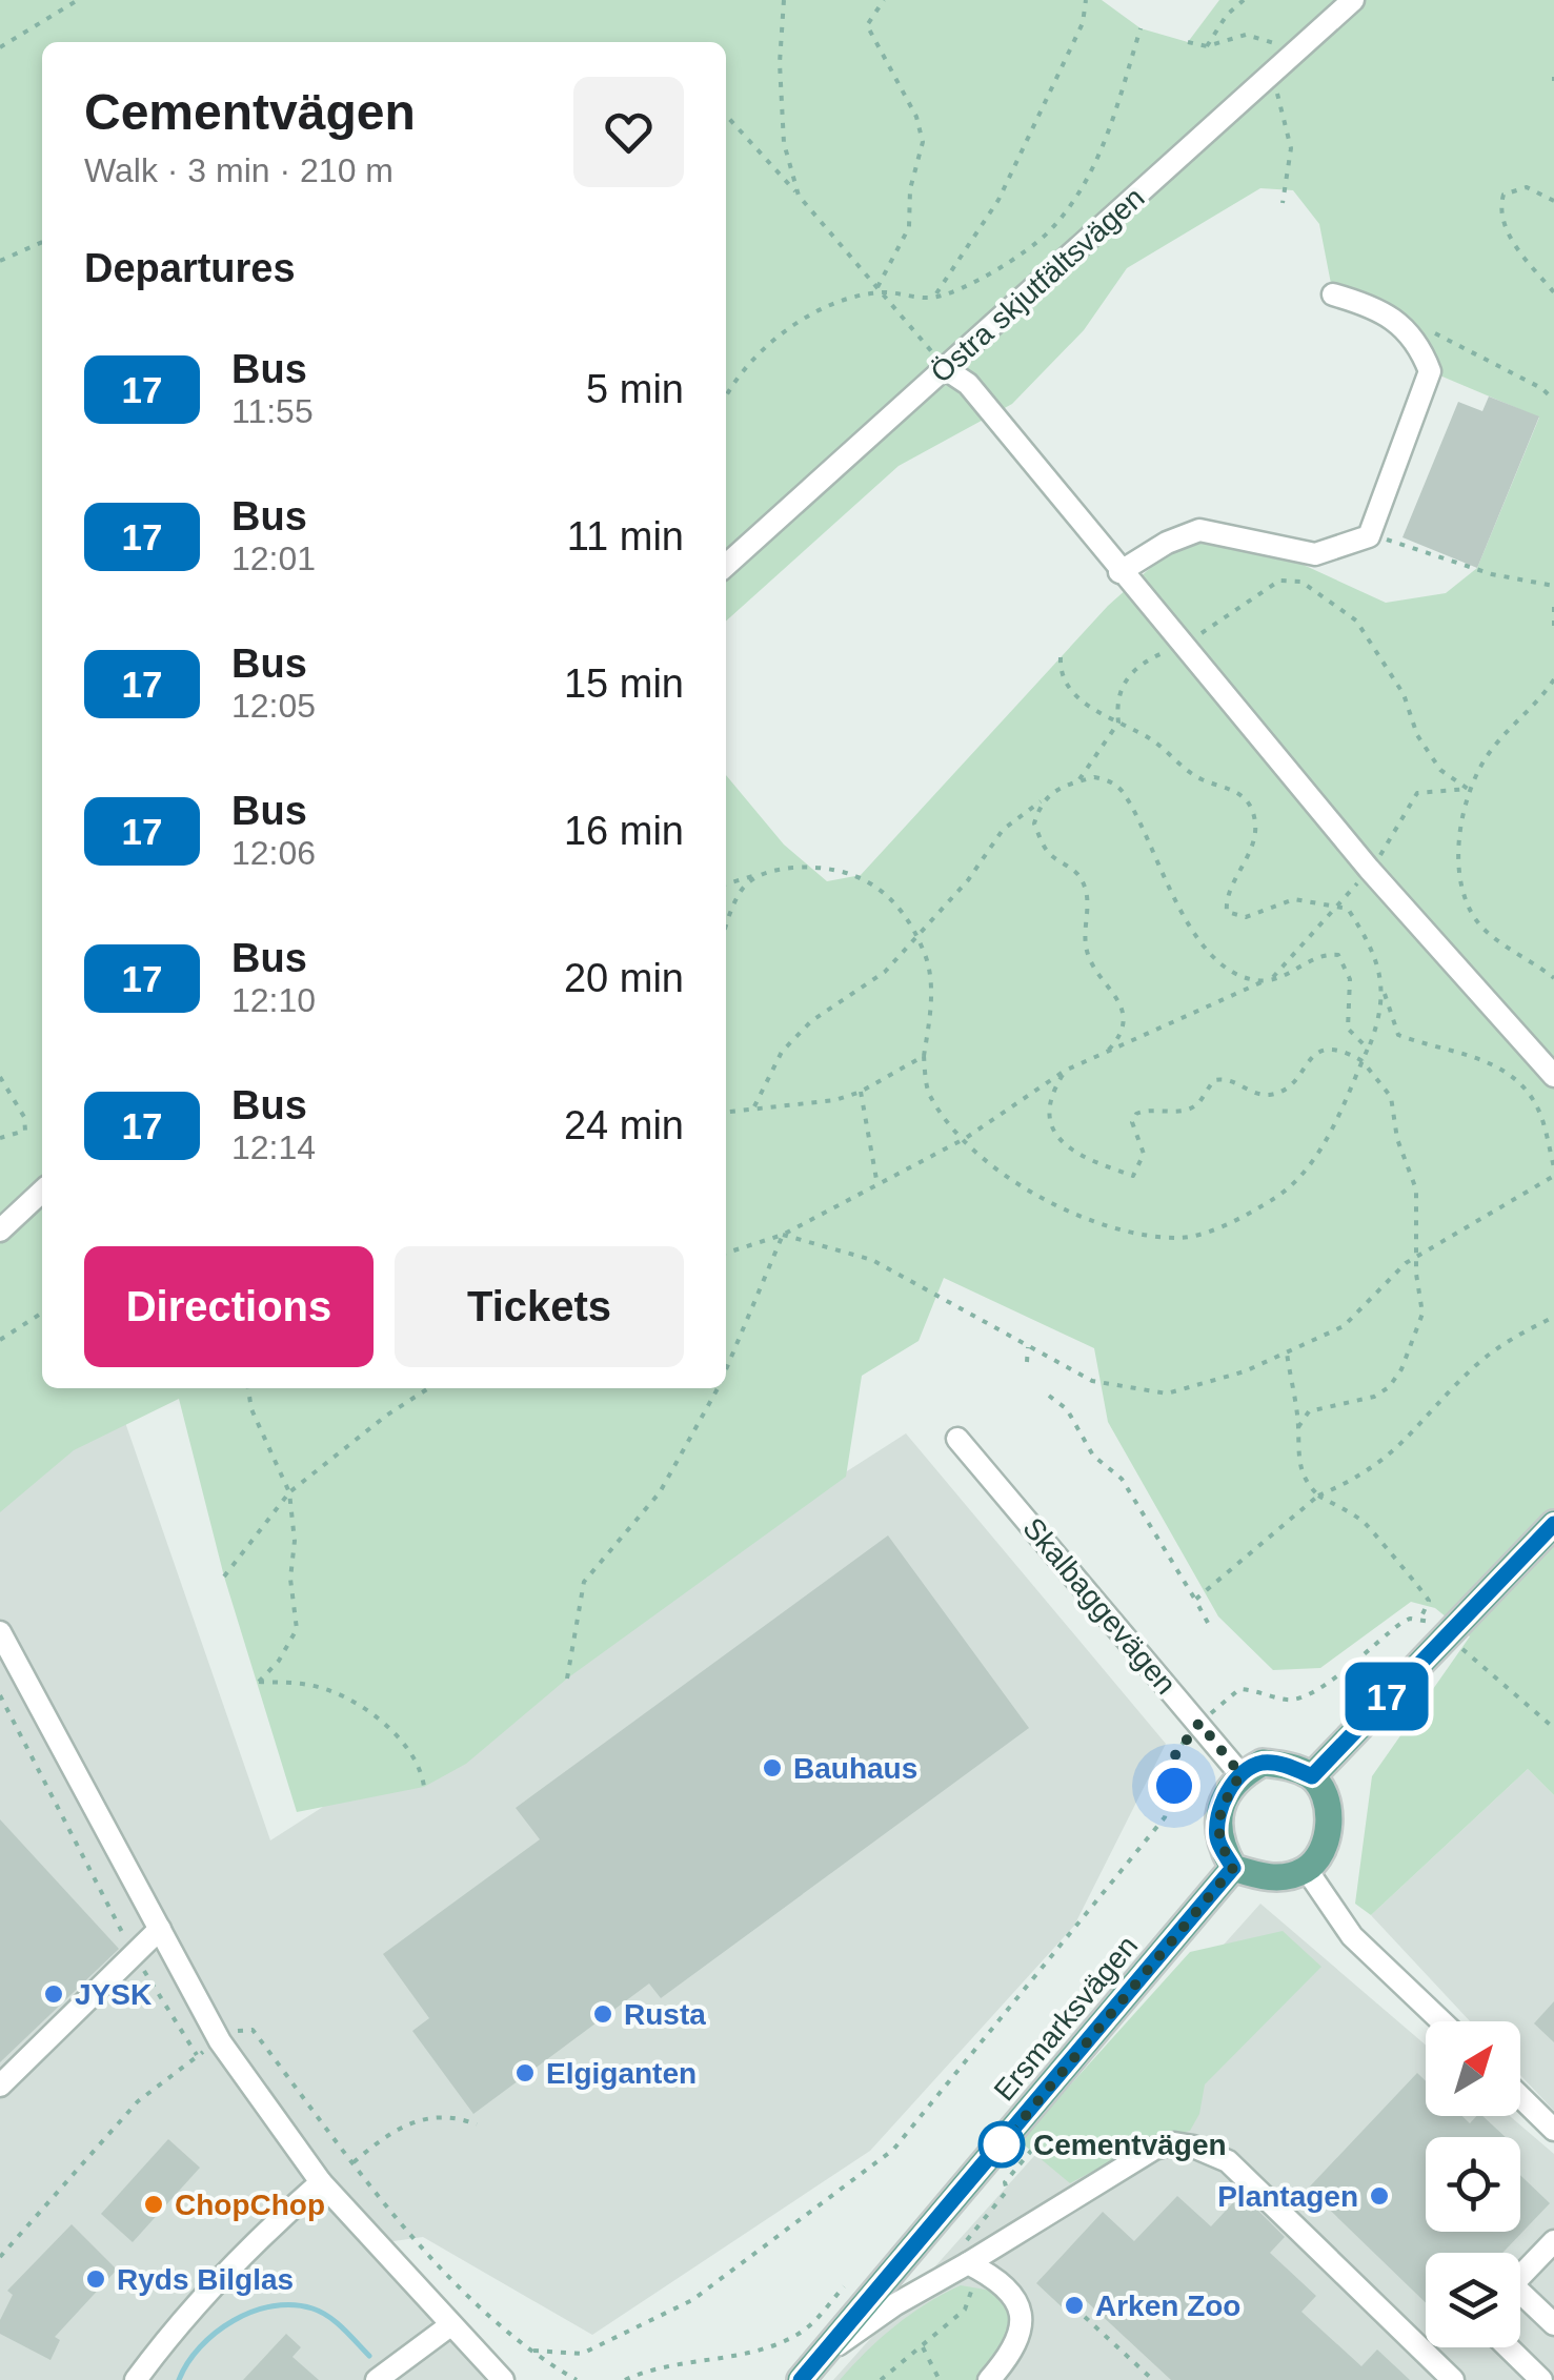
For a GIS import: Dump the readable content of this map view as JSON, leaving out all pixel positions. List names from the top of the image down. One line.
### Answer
{"streets":{"main road":["Ersmarksvägen"],"street":["Östra skjutfältsvägen","Skalbaggevägen"]},"crossings":[["Skalbaggevägen","Ersmarksvägen"]],"places":["Bauhaus","JYSK","Rusta","Elgiganten","Cementvägen","Plantagen","ChopChop","Ryds Bilglas","Arken Zoo"],"lines":["bus line 17"],"north":"top right","page":{"on_map":"17","heading":[["Cementvägen","Walk · 3 min · 210 m"],"Departures"],"list":[{"mark":"17","name":"Bus","note":"11:55","value":"5 min"},{"mark":"17","name":"Bus","note":"12:01","value":"11 min"},{"mark":"17","name":"Bus","note":"12:05","value":"15 min"},{"mark":"17","name":"Bus","note":"12:06","value":"16 min"},{"mark":"17","name":"Bus","note":"12:10","value":"20 min"},{"mark":"17","name":"Bus","note":"12:14","value":"24 min"}],"buttons":["Directions","Tickets"]}}
